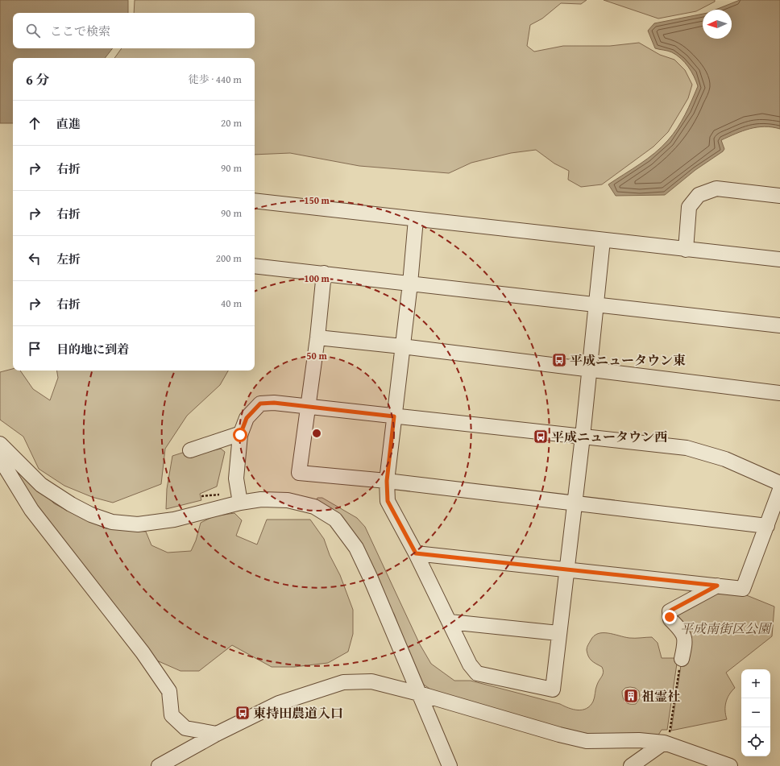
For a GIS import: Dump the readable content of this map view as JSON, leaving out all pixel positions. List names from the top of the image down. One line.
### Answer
{"parks":["平成南街区公園"],"places":{"bus stop":["平成ニュータウン東","平成ニュータウン西","東持田農道入口"],"building":["祖霊社"]},"north":"left","page":{"search":"ここで検索","heading":["6 分","徒歩 · 440 m"],"list":[["直進","20 m"],["右折","90 m"],["右折","90 m"],["左折","200 m"],["右折","40 m"],"目的地に到着"],"map_buttons":["+","−"]},"rings":["150 m","100 m","50 m"]}
